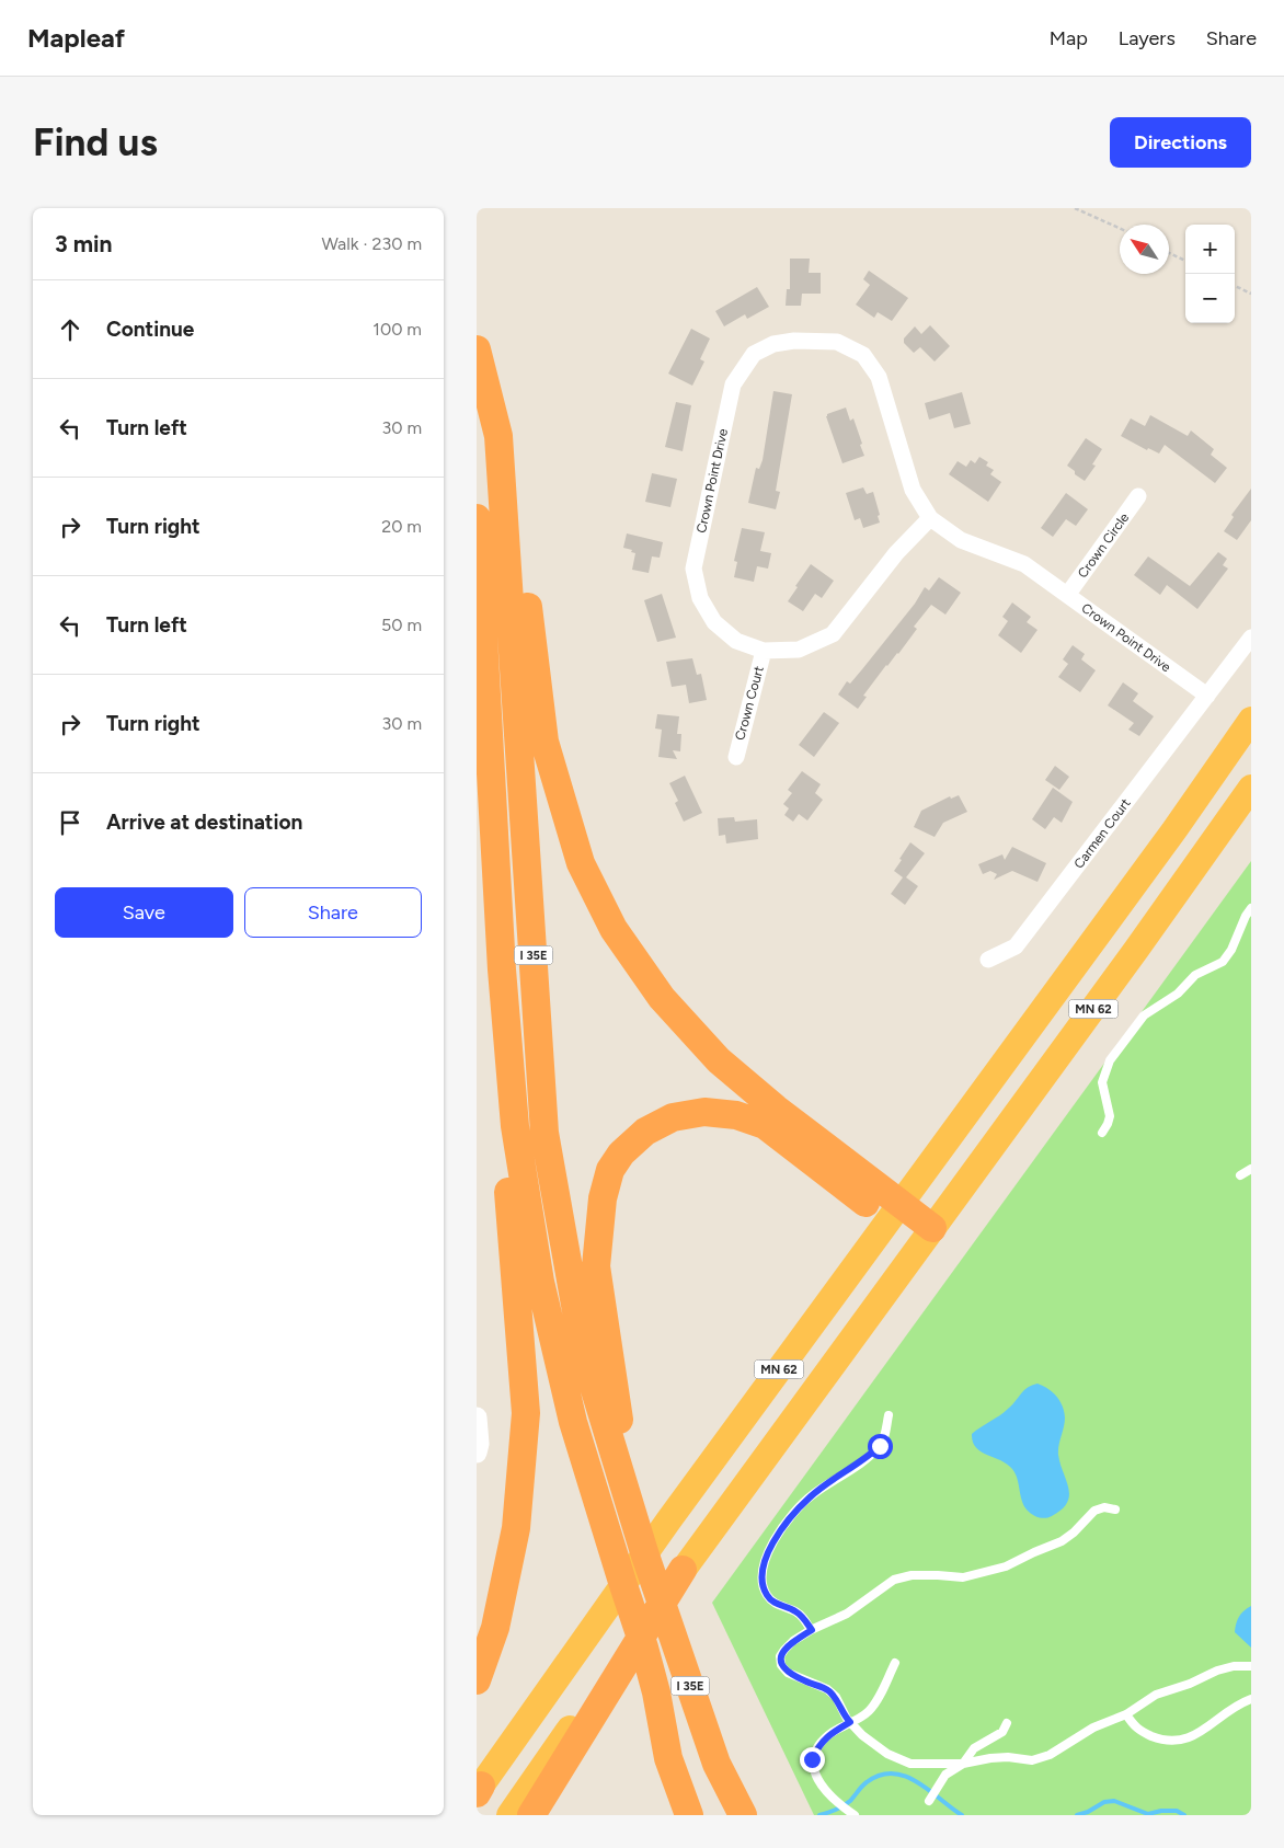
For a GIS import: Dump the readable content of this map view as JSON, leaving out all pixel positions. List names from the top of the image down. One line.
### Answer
{"streets":{"highway":["I 35E","MN 62"],"street":["Crown Point Drive","Crown Circle","Crown Court","Carmen Court"]},"crossings":[["Crown Point Drive","Crown Circle"],["Crown Point Drive","Crown Court"],["Crown Point Drive","Carmen Court"]],"north":"top left","page":{"header":"Mapleaf","nav":["Map","Layers","Share"],"buttons":["Directions",["Save","Share"]],"title":"Find us","heading":["3 min","Walk · 230 m"],"map_buttons":["+","−"],"list":[["Continue","100 m"],["Turn left","30 m"],["Turn right","20 m"],["Turn left","50 m"],["Turn right","30 m"],"Arrive at destination"]}}
